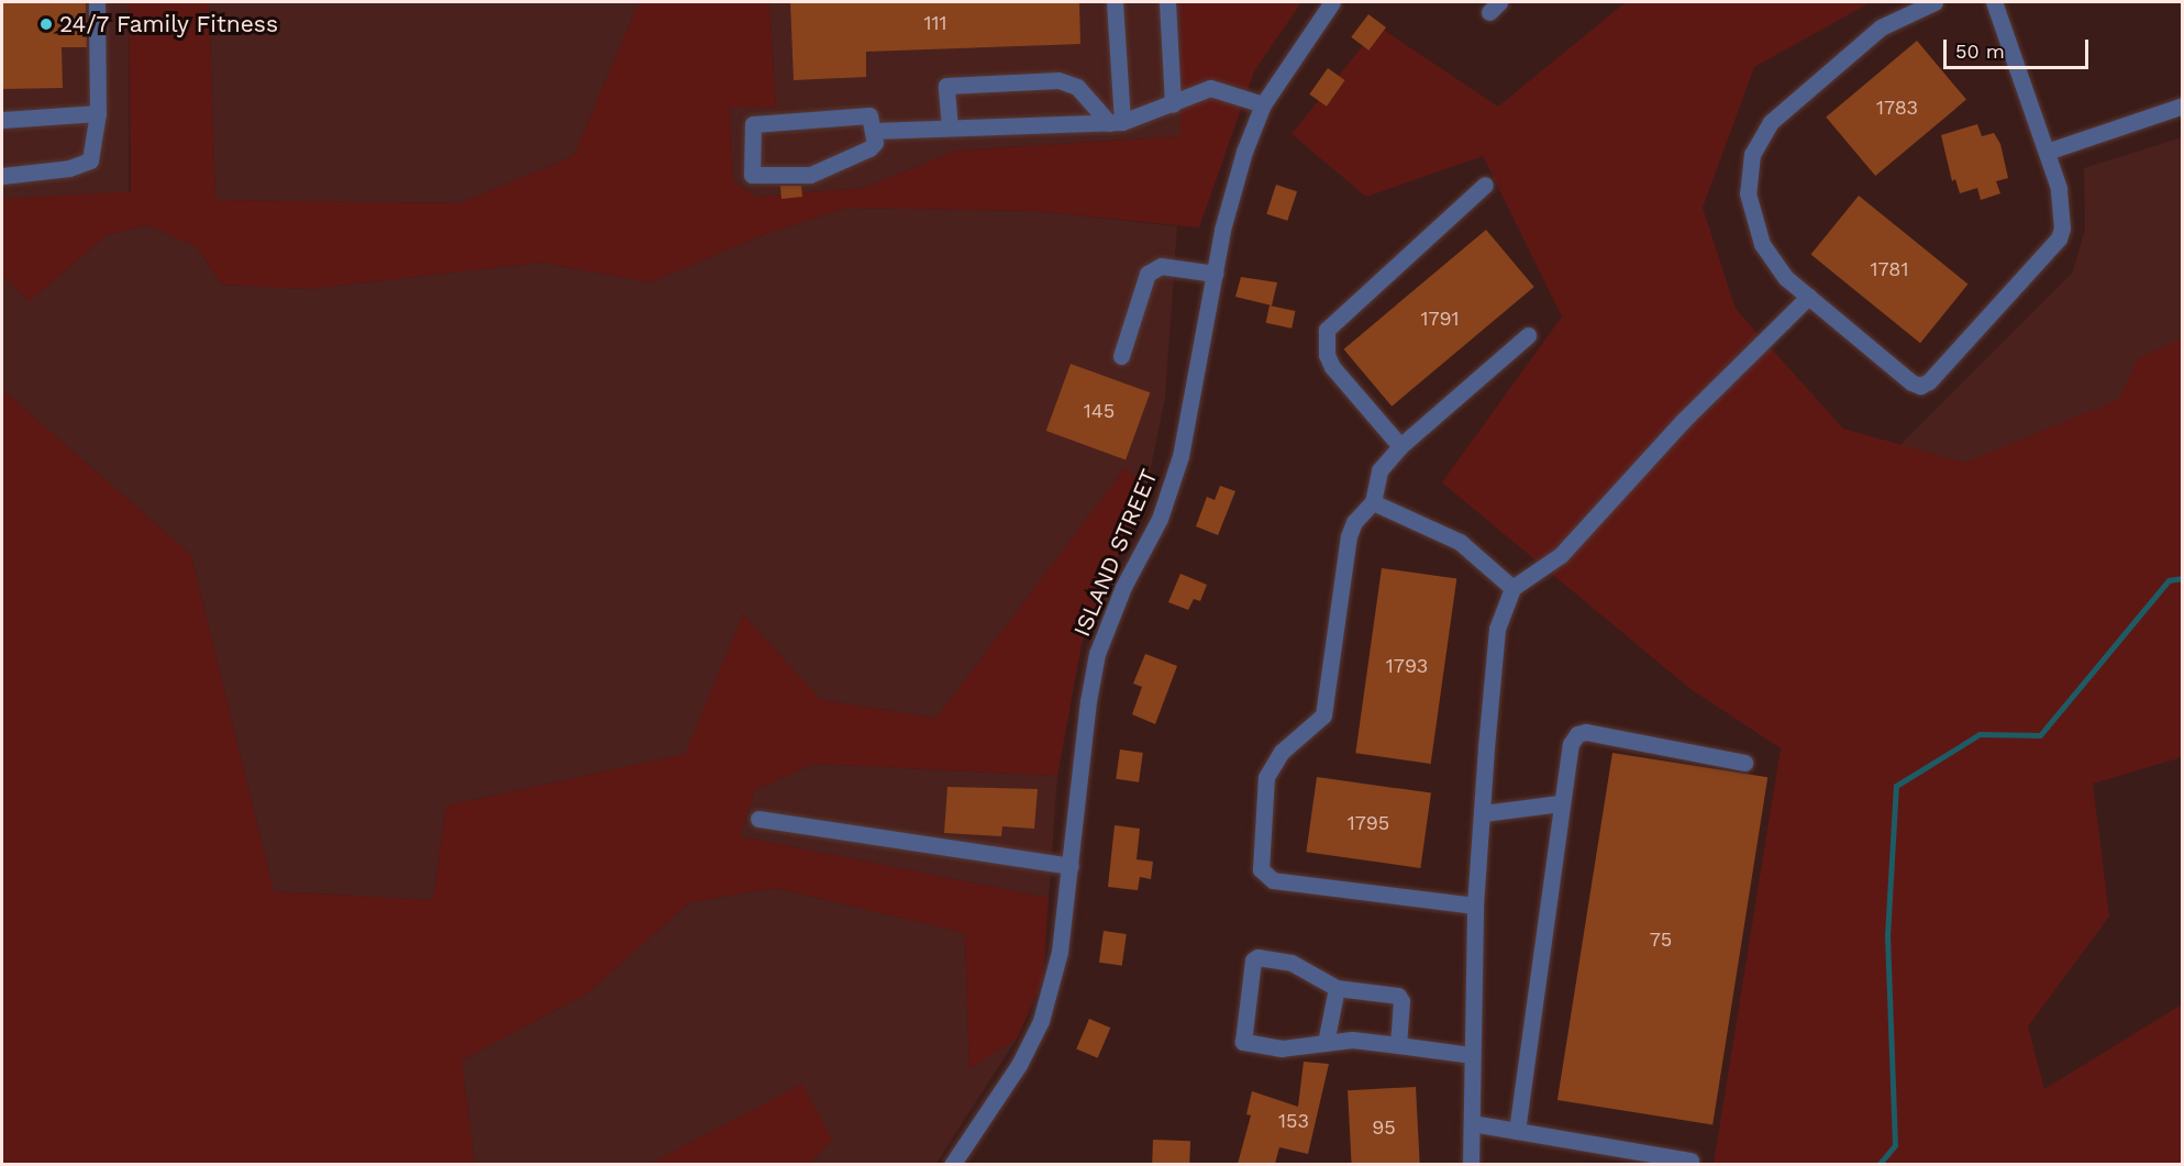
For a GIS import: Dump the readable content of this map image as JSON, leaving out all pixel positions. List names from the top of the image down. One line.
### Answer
{"streets":{"street":["ISLAND STREET"]},"places":["24/7 Family Fitness"],"house_numbers":["111","1783","1781","1791","145","1793","1795","75","153","95"],"scale_bar":"50 m"}
